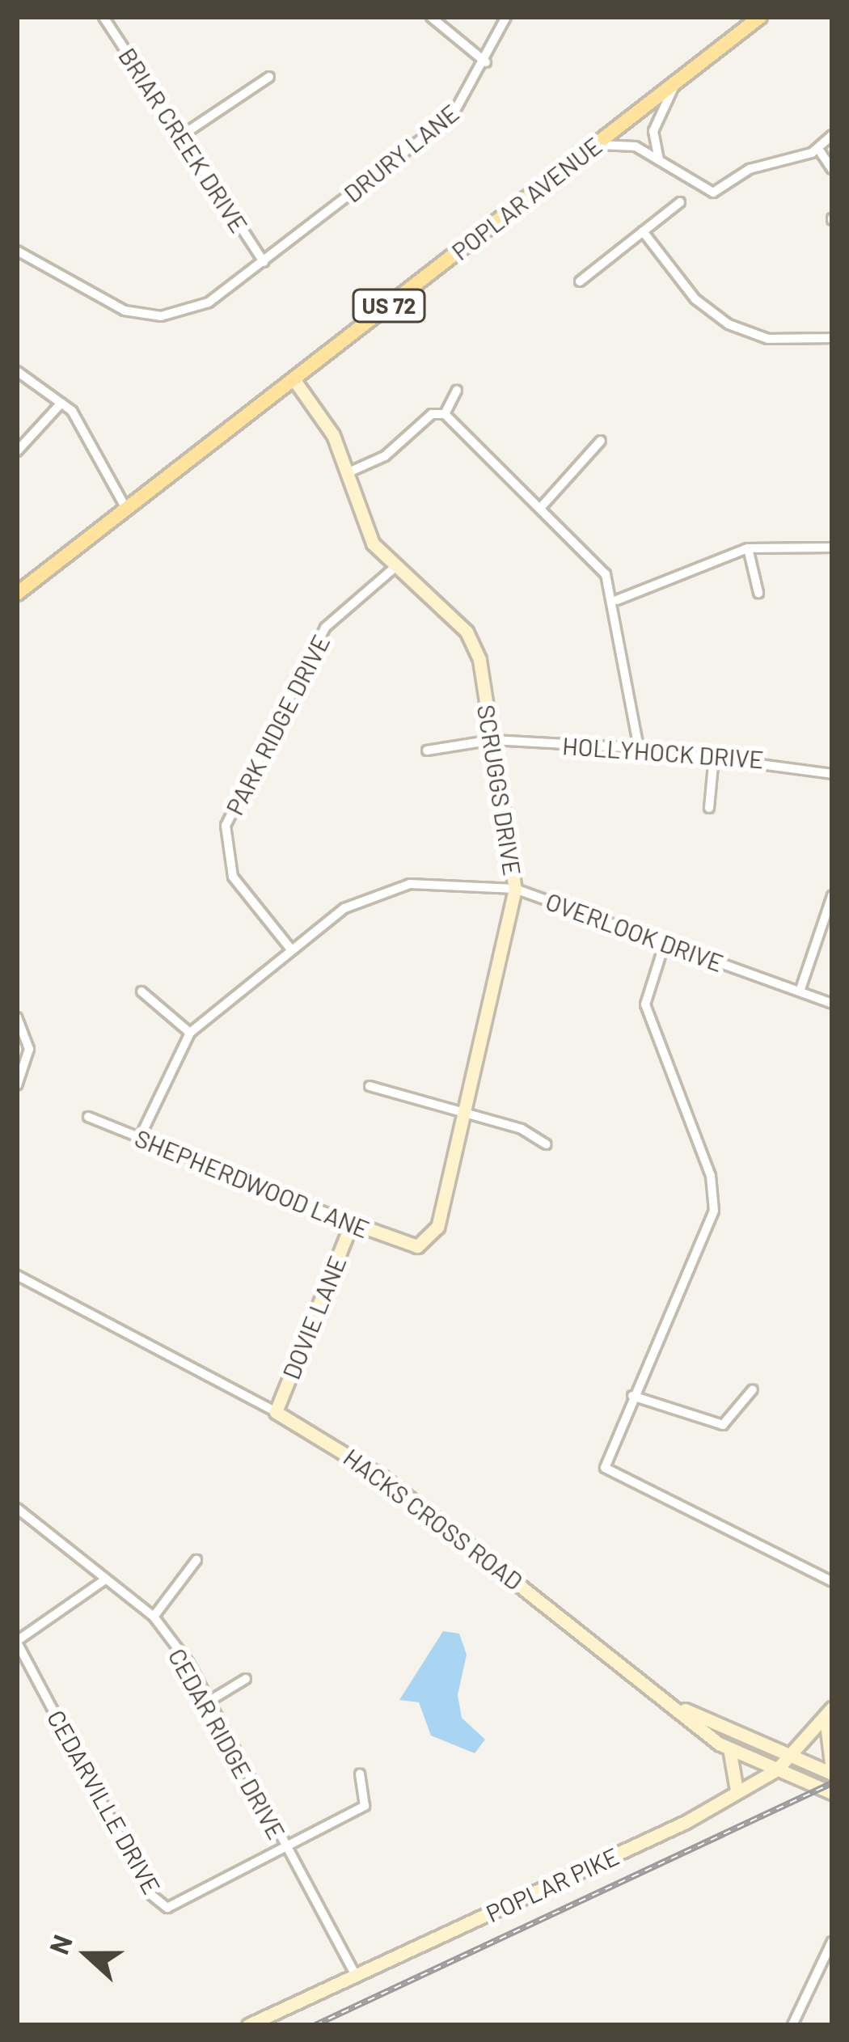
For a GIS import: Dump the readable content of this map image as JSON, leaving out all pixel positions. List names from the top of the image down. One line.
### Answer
{"streets":{"main road":["POPLAR AVENUE","US 72"],"street":["BRIAR CREEK DRIVE","DRURY LANE","PARK RIDGE DRIVE","HOLLYHOCK DRIVE","SCRUGGS DRIVE","OVERLOOK DRIVE","SHEPHERDWOOD LANE","DOVIE LANE","HACKS CROSS ROAD","CEDAR RIDGE DRIVE","CEDARVILLE DRIVE","POPLAR PIKE"]},"crossings":[["BRIAR CREEK DRIVE","DRURY LANE"],["POPLAR AVENUE","SCRUGGS DRIVE"],["PARK RIDGE DRIVE","SCRUGGS DRIVE"],["PARK RIDGE DRIVE","OVERLOOK DRIVE"],["HOLLYHOCK DRIVE","SCRUGGS DRIVE"],["SCRUGGS DRIVE","OVERLOOK DRIVE"],["SCRUGGS DRIVE","SHEPHERDWOOD LANE"],["OVERLOOK DRIVE","SHEPHERDWOOD LANE"],["SHEPHERDWOOD LANE","DOVIE LANE"],["DOVIE LANE","HACKS CROSS ROAD"],["HACKS CROSS ROAD","POPLAR PIKE"],["CEDAR RIDGE DRIVE","CEDARVILLE DRIVE"],["CEDAR RIDGE DRIVE","POPLAR PIKE"]],"north":"left"}
